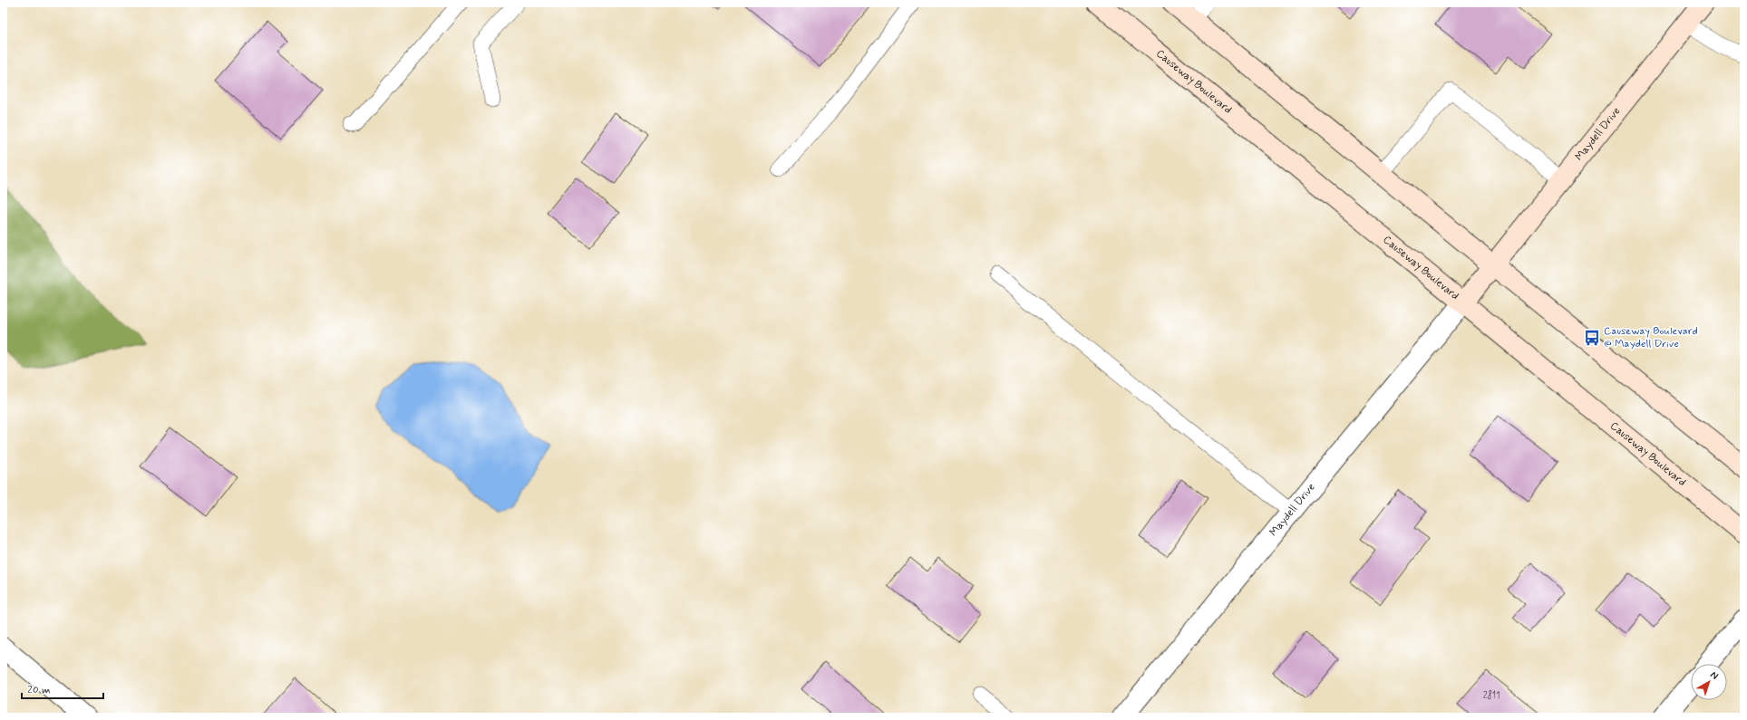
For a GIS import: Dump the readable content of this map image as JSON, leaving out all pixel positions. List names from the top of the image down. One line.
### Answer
{"streets":{"main road":["Causeway Boulevard","Maydell Drive"]},"crossings":[["Causeway Boulevard","Maydell Drive"]],"places":{"bus stop":["Causeway Boulevard @ Maydell Drive"]},"house_numbers":["2811"],"scale_bar":"20 m","north":"top right"}
